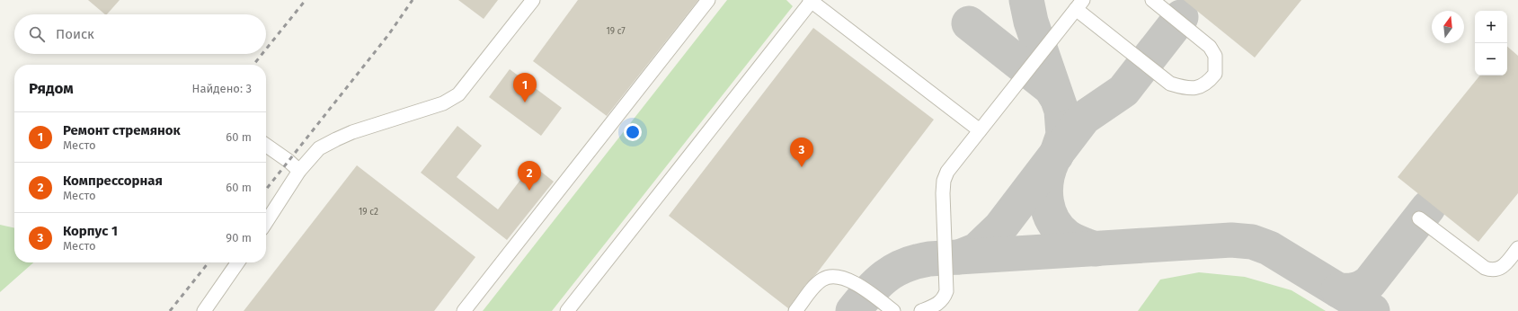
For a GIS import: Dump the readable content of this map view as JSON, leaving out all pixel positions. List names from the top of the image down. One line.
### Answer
{"house_numbers":["19 с7","19 с2"],"north":"top","page":{"map_buttons":["+","−"],"search":"Поиск","heading":["Рядом","Найдено: 3"],"pins":["1","3","2"],"list":[{"mark":"1","name":"Ремонт стремянок","note":"Место","value":"60 m"},{"mark":"2","name":"Компрессорная","note":"Место","value":"60 m"},{"mark":"3","name":"Корпус 1","note":"Место","value":"90 m"}]}}
